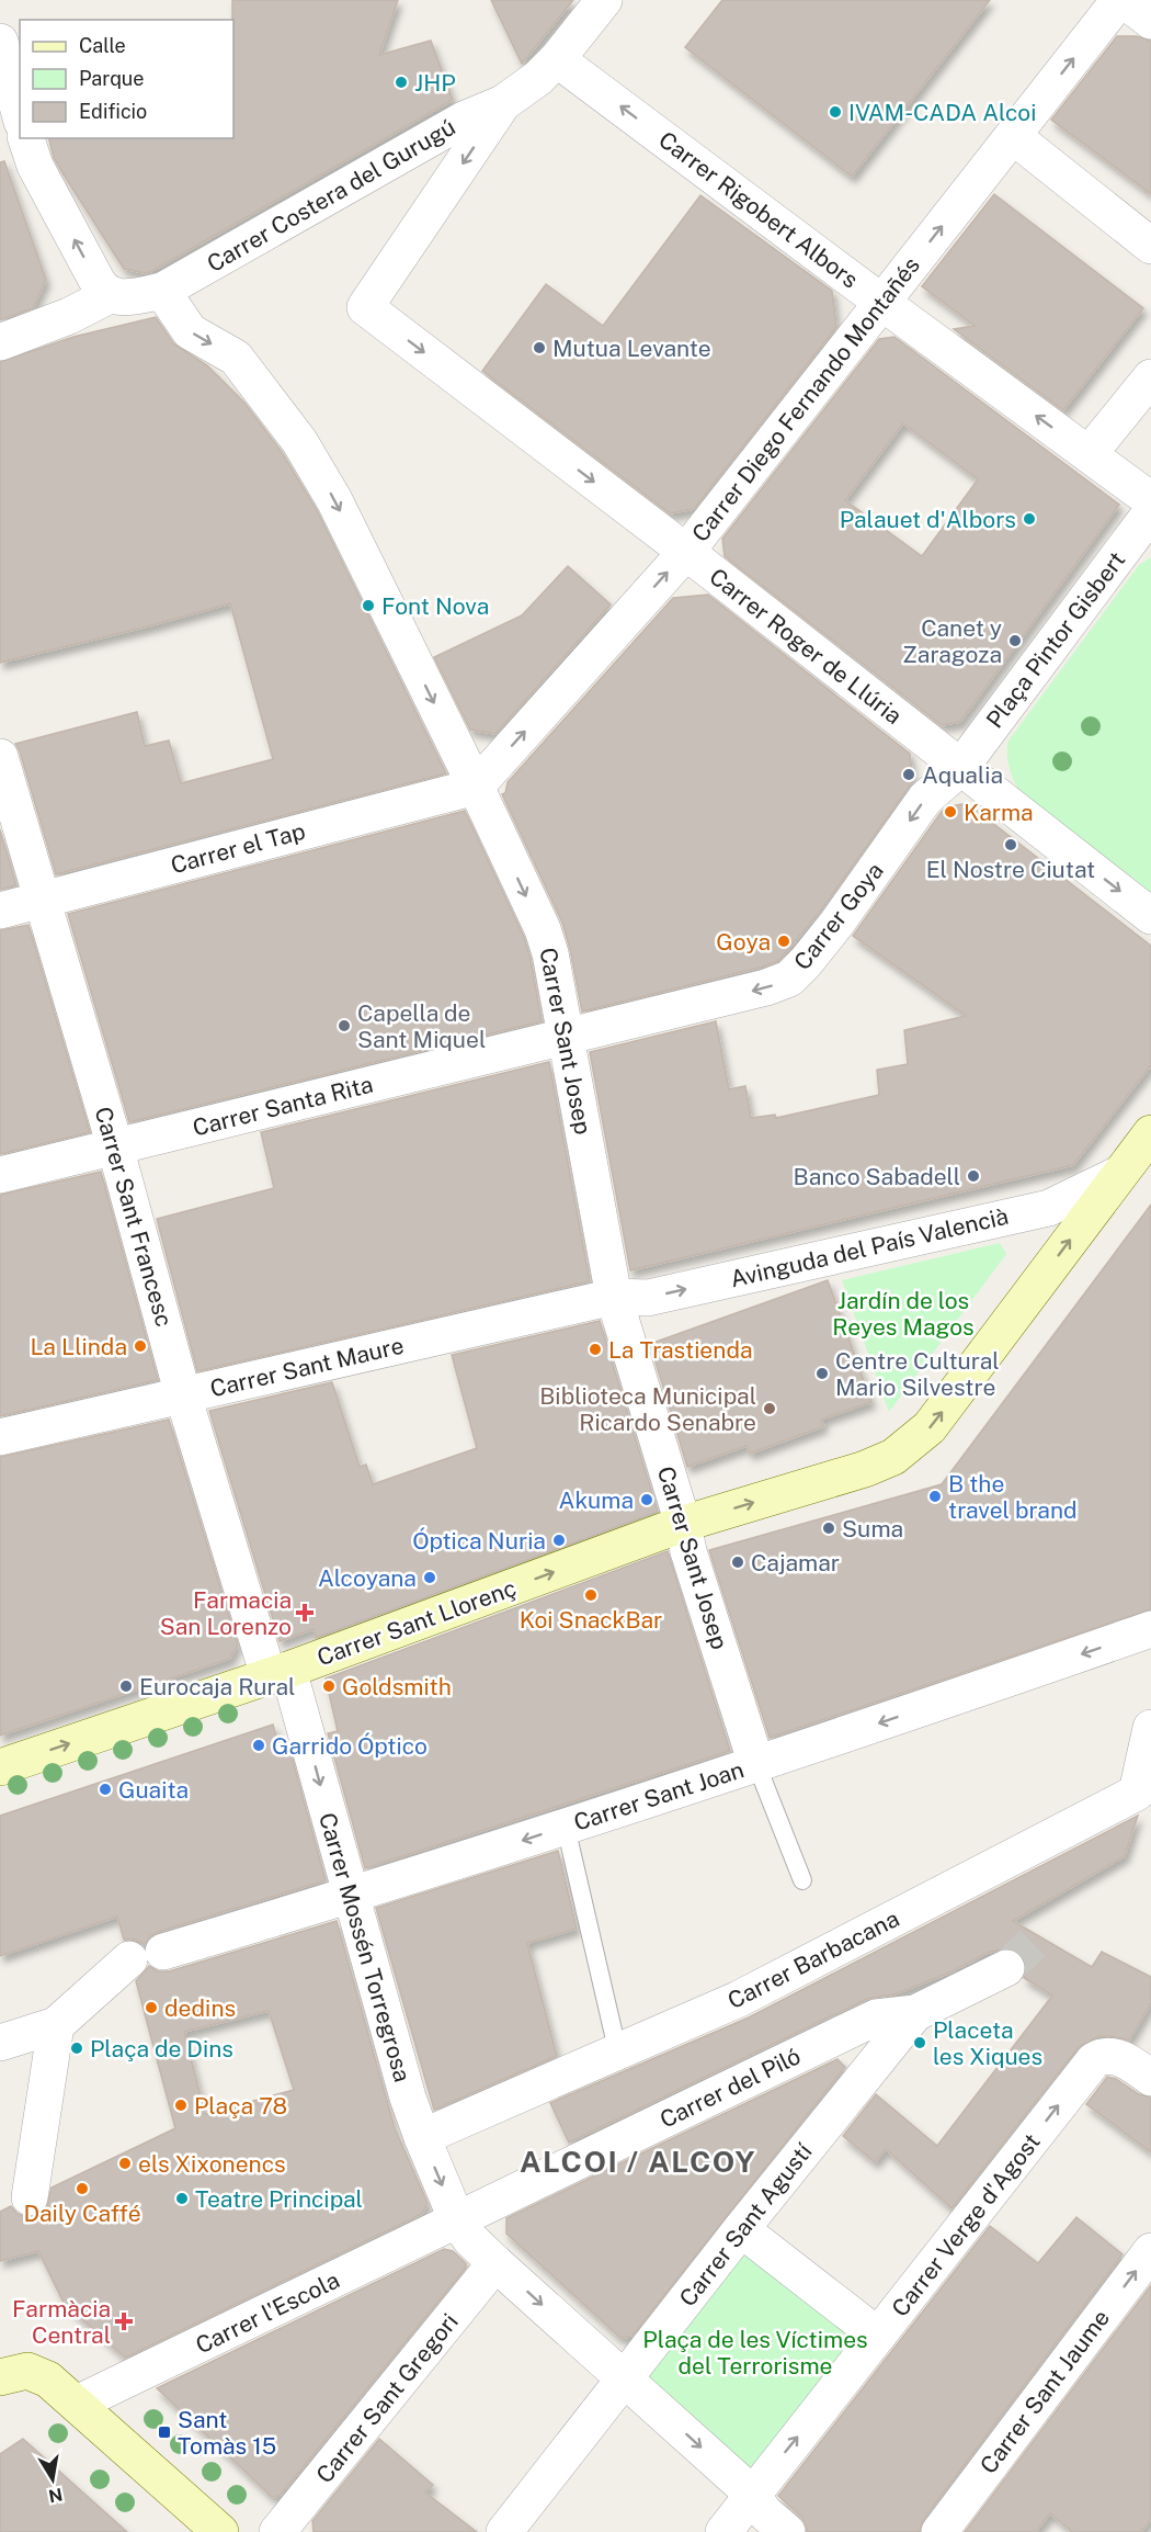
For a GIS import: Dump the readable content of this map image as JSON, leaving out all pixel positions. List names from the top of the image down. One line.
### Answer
{"streets":{"main road":["Avinguda del País Valencià","Carrer Sant Llorenç"],"street":["Carrer Costera del Gurugú","Carrer Rigobert Albors","Carrer Diego Fernando Montañés","Plaça Pintor Gisbert","Carrer Roger de Llúria","Carrer el Tap","Carrer Goya","Carrer Sant Josep","Carrer Santa Rita","Carrer Sant Francesc","Carrer Sant Maure","Carrer Sant Joan","Carrer Mossén Torregrosa","Carrer Barbacana","Carrer del Piló","Carrer Sant Agustí","Carrer Verge d'Agost","Carrer l'Escola","Carrer Sant Jaume","Carrer Sant Gregori"]},"crossings":[["Carrer Costera del Gurugú","Carrer Roger de Llúria"],["Carrer Costera del Gurugú","Carrer Sant Josep"],["Carrer Rigobert Albors","Carrer Diego Fernando Montañés"],["Carrer Diego Fernando Montañés","Carrer Roger de Llúria"],["Carrer Diego Fernando Montañés","Carrer el Tap"],["Carrer Diego Fernando Montañés","Carrer Sant Josep"],["Plaça Pintor Gisbert","Carrer Roger de Llúria"],["Plaça Pintor Gisbert","Carrer Goya"],["Carrer Roger de Llúria","Carrer Goya"],["Carrer el Tap","Carrer Sant Josep"],["Carrer el Tap","Carrer Sant Francesc"],["Carrer Goya","Carrer Sant Josep"],["Carrer Goya","Carrer Santa Rita"],["Carrer Sant Josep","Carrer Santa Rita"],["Carrer Sant Josep","Avinguda del País Valencià"],["Carrer Sant Josep","Carrer Sant Maure"],["Carrer Sant Josep","Carrer Sant Llorenç"],["Carrer Sant Josep","Carrer Sant Joan"],["Carrer Santa Rita","Carrer Sant Francesc"],["Carrer Sant Francesc","Carrer Sant Maure"],["Carrer Sant Francesc","Carrer Sant Llorenç"],["Carrer Sant Francesc","Carrer Mossén Torregrosa"],["Avinguda del País Valencià","Carrer Sant Maure"],["Avinguda del País Valencià","Carrer Sant Llorenç"],["Carrer Sant Llorenç","Carrer Mossén Torregrosa"],["Carrer Sant Joan","Carrer Mossén Torregrosa"],["Carrer Mossén Torregrosa","Carrer Barbacana"],["Carrer Mossén Torregrosa","Carrer del Piló"],["Carrer Mossén Torregrosa","Carrer Sant Agustí"],["Carrer Mossén Torregrosa","Carrer Verge d'Agost"],["Carrer Mossén Torregrosa","Carrer l'Escola"],["Carrer Mossén Torregrosa","Carrer Sant Gregori"],["Carrer del Piló","Carrer Sant Agustí"],["Carrer del Piló","Carrer l'Escola"]],"one_way":["Carrer Rigobert Albors","Carrer Diego Fernando Montañés","Carrer Goya","Carrer Sant Josep","Avinguda del País Valencià","Carrer Sant Llorenç","Carrer Sant Joan","Carrer Mossén Torregrosa","Carrer Verge d'Agost","Carrer Sant Jaume"],"districts":["ALCOI / ALCOY"],"parks":["Jardín de los Reyes Magos","Plaça de les Víctimes del Terrorisme"],"places":{"other":["JHP","IVAM-CADA Alcoi","Mutua Levante","Palauet d'Albors","Font Nova","Canet y Zaragoza","Aqualia","Karma","El Nostre Ciutat","Goya","Capella de Sant Miquel","Banco Sabadell","La Llinda","La Trastienda","Centre Cultural Mario Silvestre","Biblioteca Municipal Ricardo Senabre","B the travel brand","Akuma","Suma","Óptica Nuria","Cajamar","Alcoyana","Koi SnackBar","Eurocaja Rural","Goldsmith","Garrido Óptico","Guaita","dedins","Placeta les Xiques","Plaça de Dins","Plaça 78","els Xixonencs","Daily Caffé","Teatre Principal"],"health":["Farmacia San Lorenzo","Farmàcia Central"],"transit":["Sant Tomàs 15"]},"legend":["Calle","Parque","Edificio"],"north":"bottom"}
